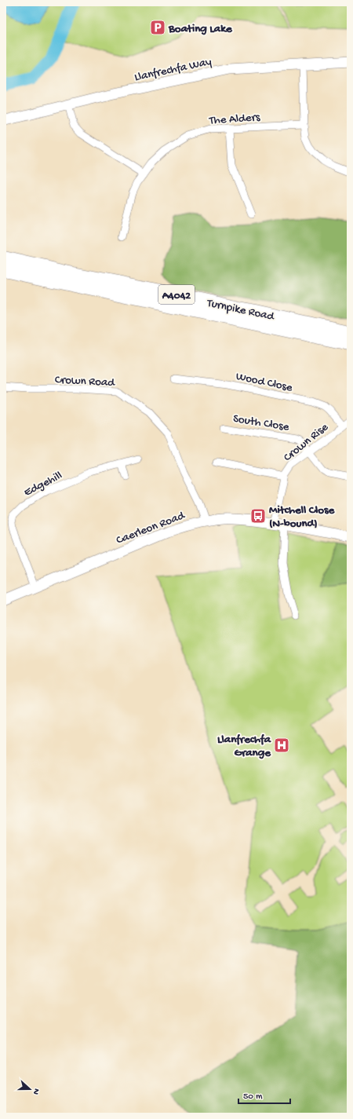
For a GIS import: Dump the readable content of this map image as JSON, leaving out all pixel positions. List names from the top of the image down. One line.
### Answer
{"streets":{"highway":["A4042","Turnpike Road"],"main road":["Llanfrechfa Way","Caerleon Road"],"street":["The Alders","Crown Road","Wood Close","South Close","Crown Rise","Edgehill"]},"crossings":[["Crown Road","Caerleon Road"],["Wood Close","Crown Rise"],["South Close","Crown Rise"],["Crown Rise","Caerleon Road"],["Edgehill","Caerleon Road"]],"places":{"parking":["Boating Lake"],"bus stop":["Mitchell Close (N-bound)"],"hospital":["Llanfrechfa Grange"]},"scale_bar":"50 m","north":"right"}
